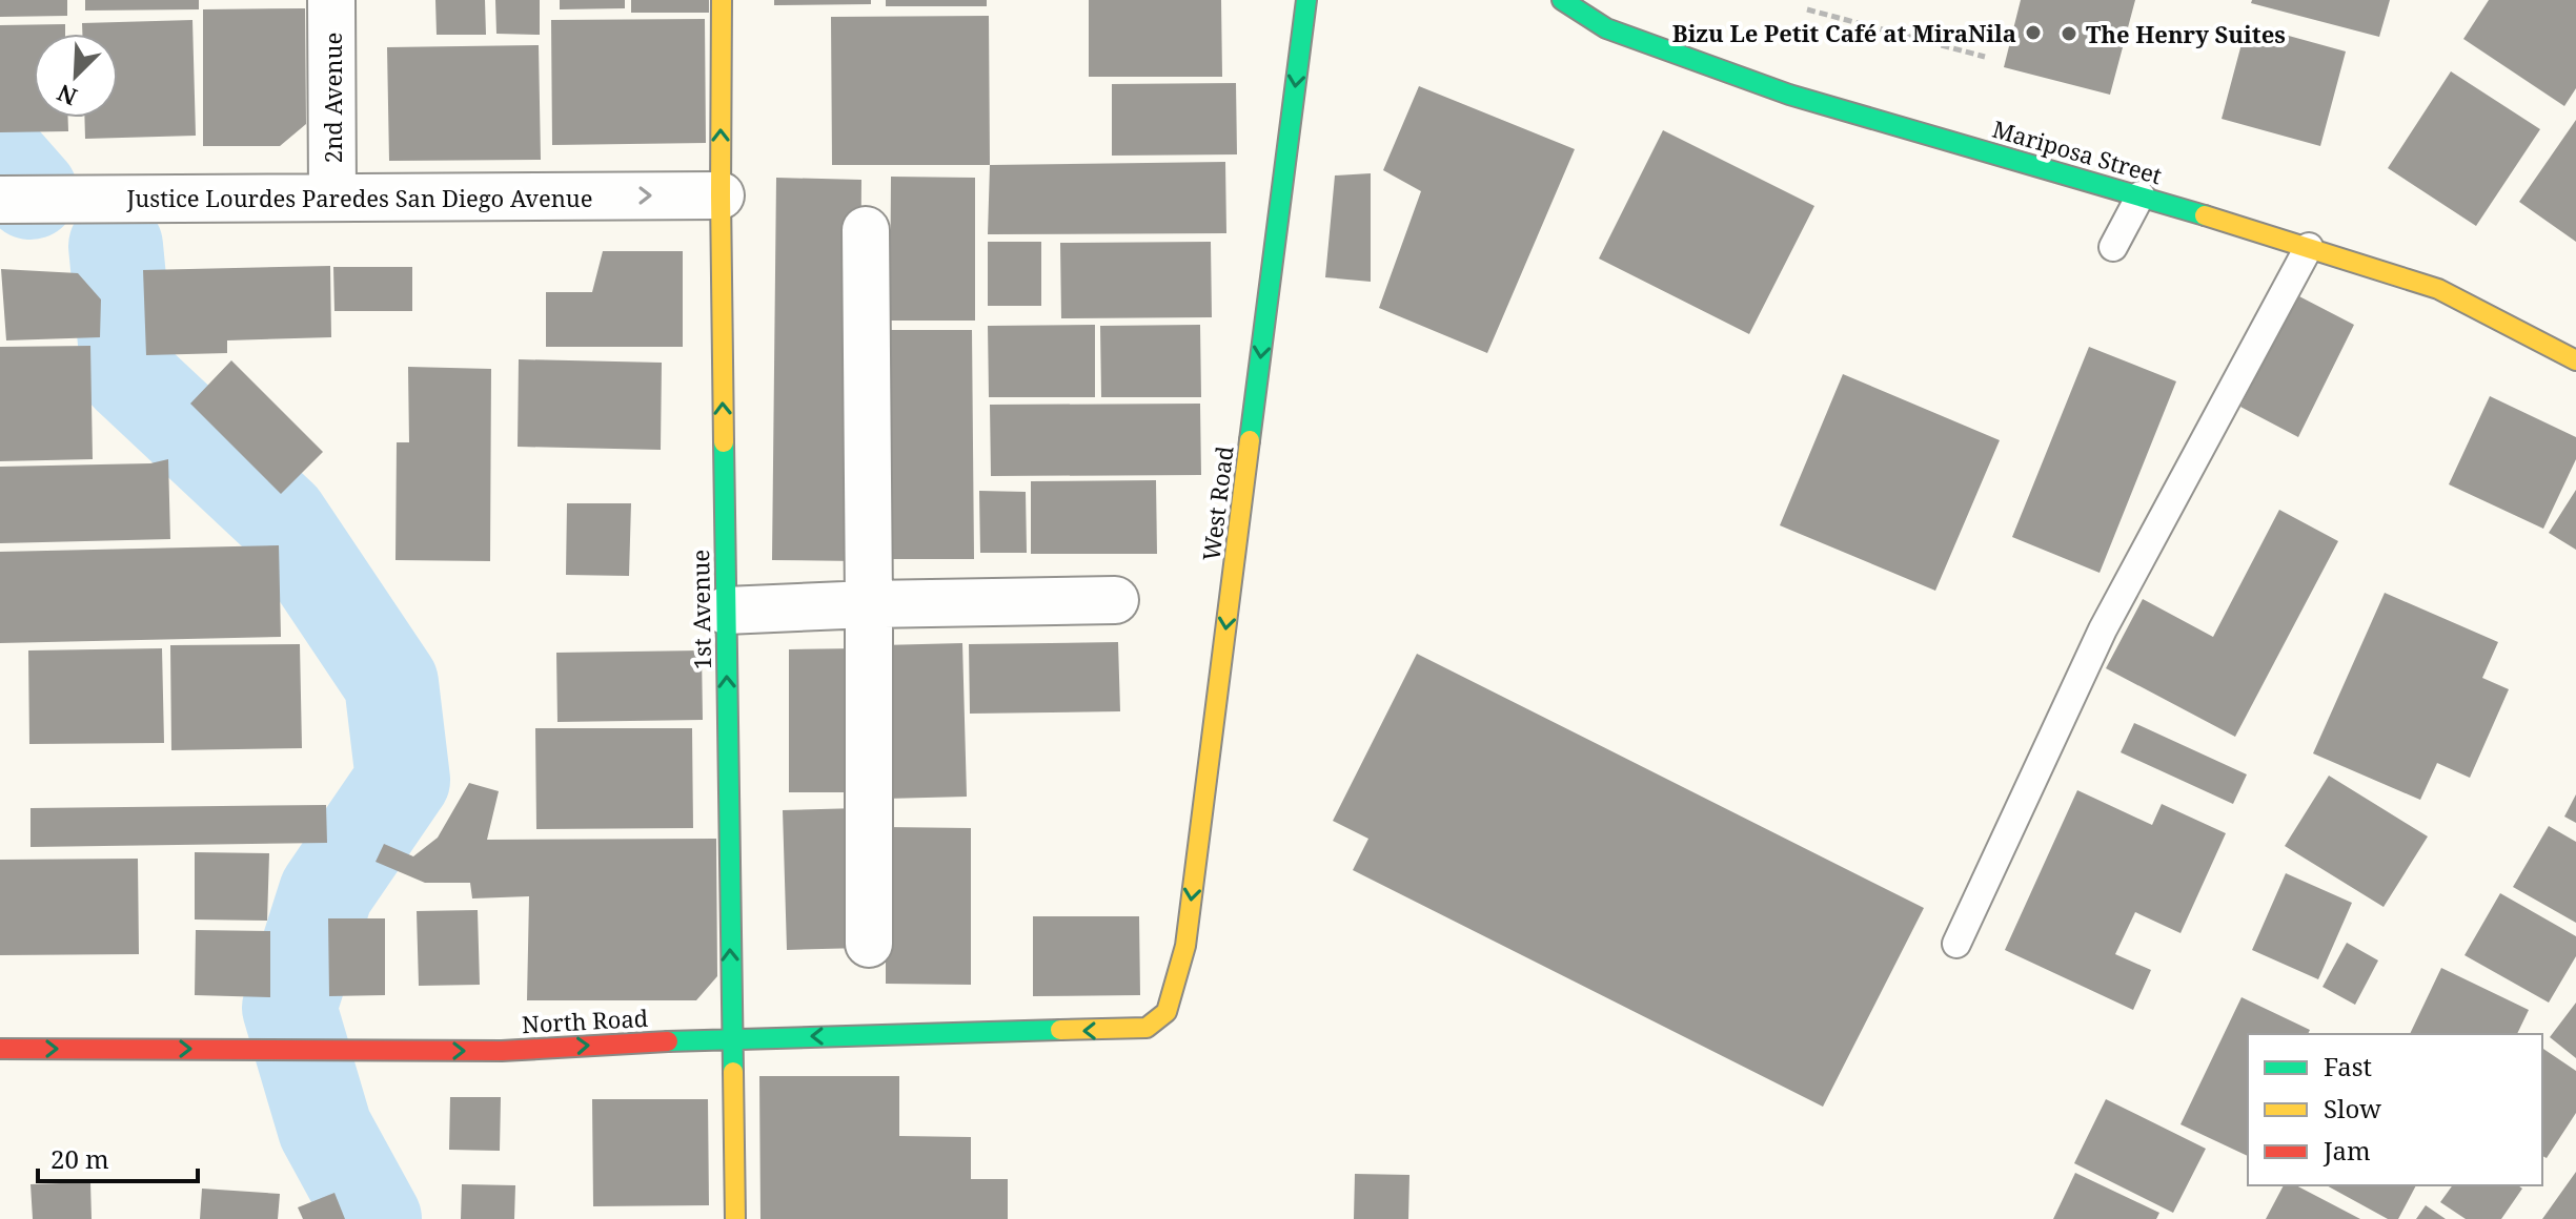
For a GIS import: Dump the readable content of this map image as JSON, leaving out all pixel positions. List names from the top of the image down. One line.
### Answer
{"streets":{"street":["2nd Avenue","Mariposa Street","Justice Lourdes Paredes San Diego Avenue","West Road","1st Avenue","North Road"]},"crossings":[["2nd Avenue","Justice Lourdes Paredes San Diego Avenue"],["Justice Lourdes Paredes San Diego Avenue","1st Avenue"],["West Road","North Road"],["1st Avenue","North Road"]],"one_way":["Justice Lourdes Paredes San Diego Avenue","West Road"],"places":["Bizu Le Petit Café at MiraNila","The Henry Suites"],"legend":["Fast","Slow","Jam"],"scale_bar":"20 m","north":"bottom left"}
